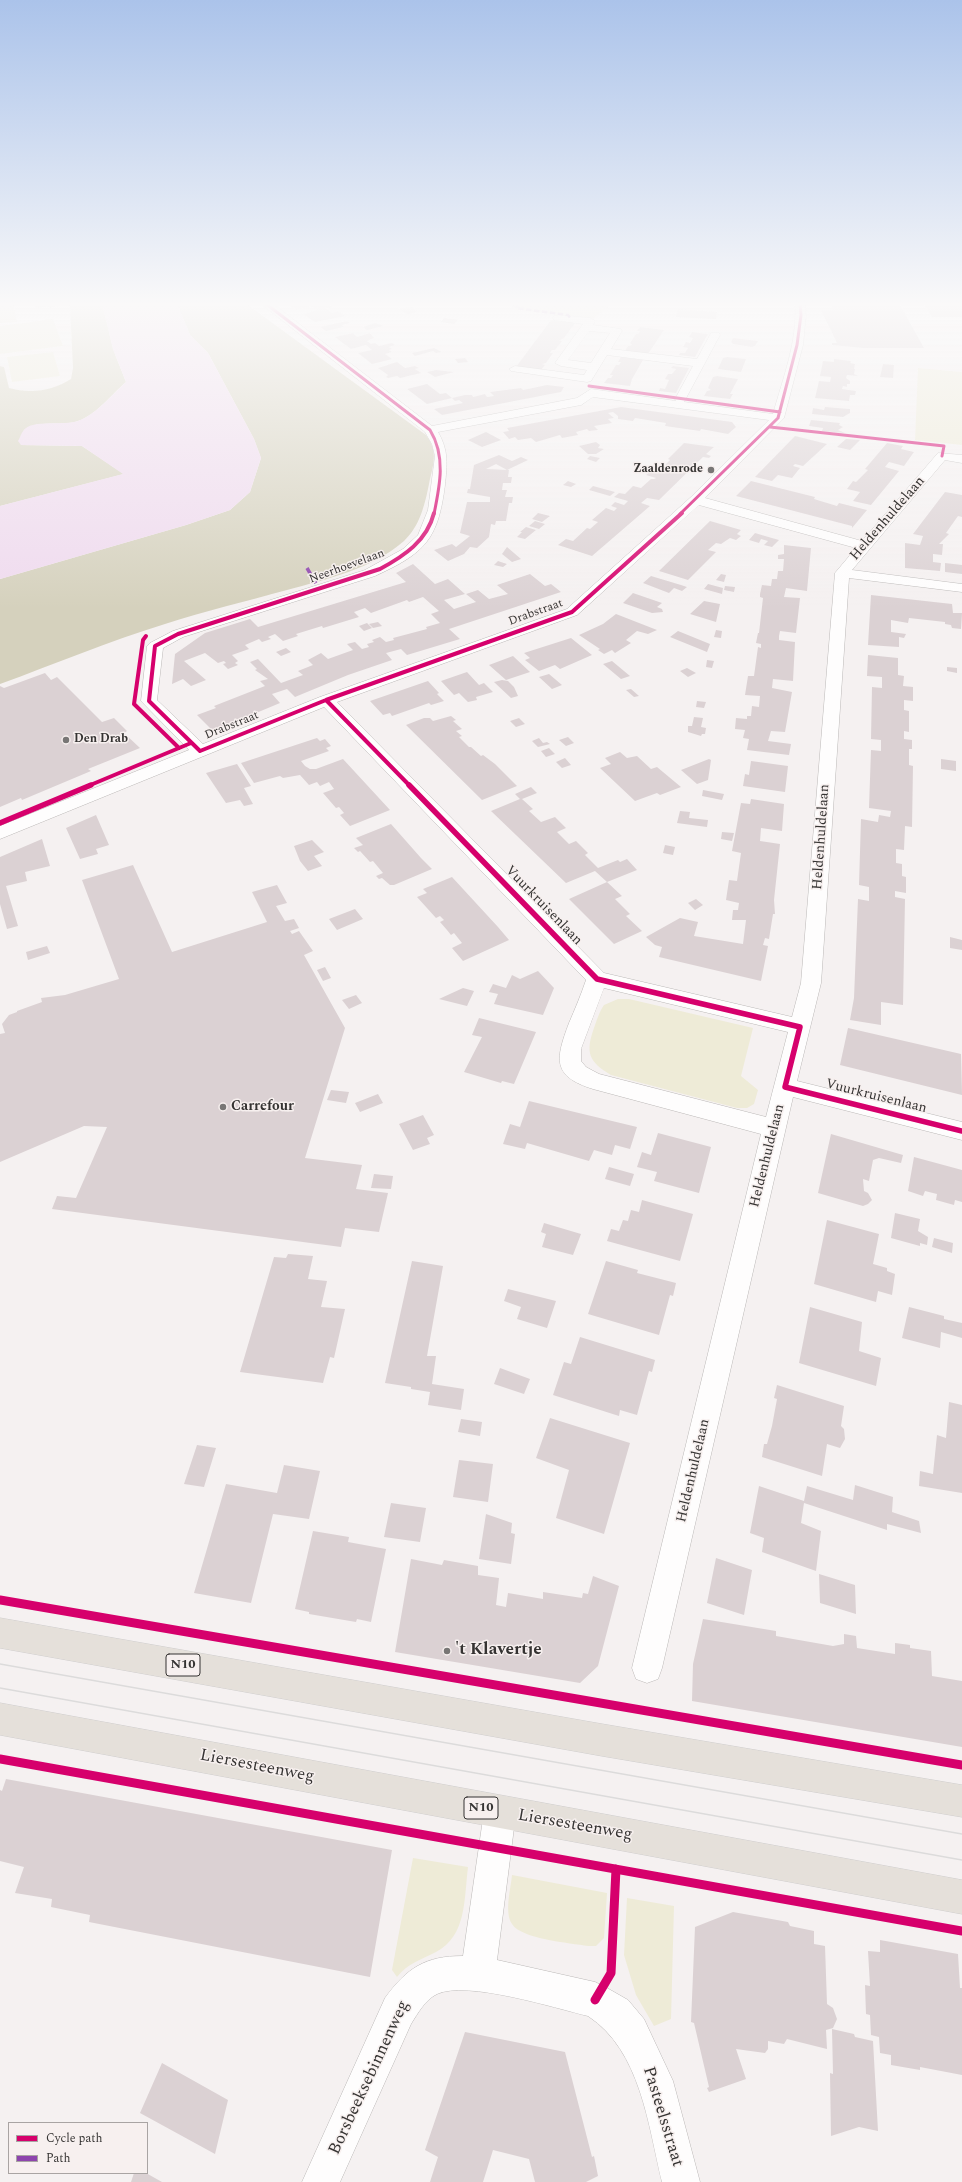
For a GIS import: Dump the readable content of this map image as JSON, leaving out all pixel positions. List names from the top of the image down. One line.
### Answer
{"streets":{"main road":["N10","Liersesteenweg"],"street":["Heldenhuldelaan","Neerhoevelaan","Drabstraat","Vuurkruisenlaan","Borsbeeksebinnenweg","Pasteelsstraat"]},"crossings":[["Heldenhuldelaan","Vuurkruisenlaan"],["Neerhoevelaan","Drabstraat"],["Drabstraat","Vuurkruisenlaan"],["Borsbeeksebinnenweg","Pasteelsstraat"]],"places":["Zaaldenrode","Den Drab","Carrefour","'t Klavertje"],"legend":["Cycle path","Path"]}
